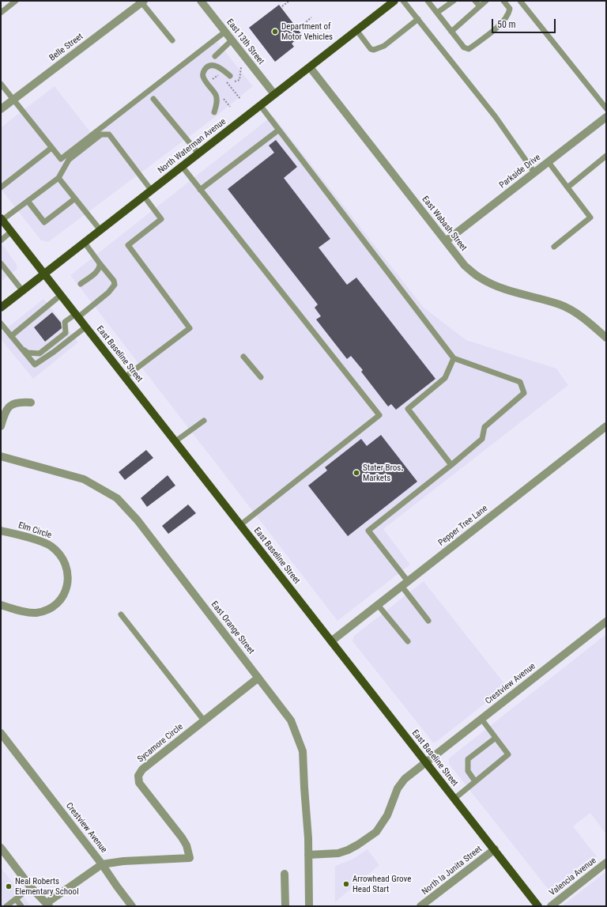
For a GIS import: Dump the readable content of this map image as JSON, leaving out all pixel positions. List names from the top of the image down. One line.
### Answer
{"streets":{"main road":["North Waterman Avenue","East Baseline Street"],"street":["East 13th Street","Belle Street","Parkside Drive","East Wabash Street","Pepper Tree Lane","Elm Circle","East Orange Street","Crestview Avenue","Sycamore Circle","North la Junita Street","Valencia Avenue"]},"crossings":[["East 13th Street","North Waterman Avenue"],["North Waterman Avenue","East Wabash Street"],["North Waterman Avenue","East Baseline Street"],["Parkside Drive","East Wabash Street"],["East Baseline Street","Pepper Tree Lane"],["East Baseline Street","Crestview Avenue"],["East Baseline Street","North la Junita Street"],["East Orange Street","Crestview Avenue"],["East Orange Street","Sycamore Circle"],["Crestview Avenue","Sycamore Circle"]],"places":["Department of Motor Vehicles","Stater Bros. Markets","Arrowhead Grove Head Start","Neal Roberts Elementary School"],"scale_bar":"50 m"}
